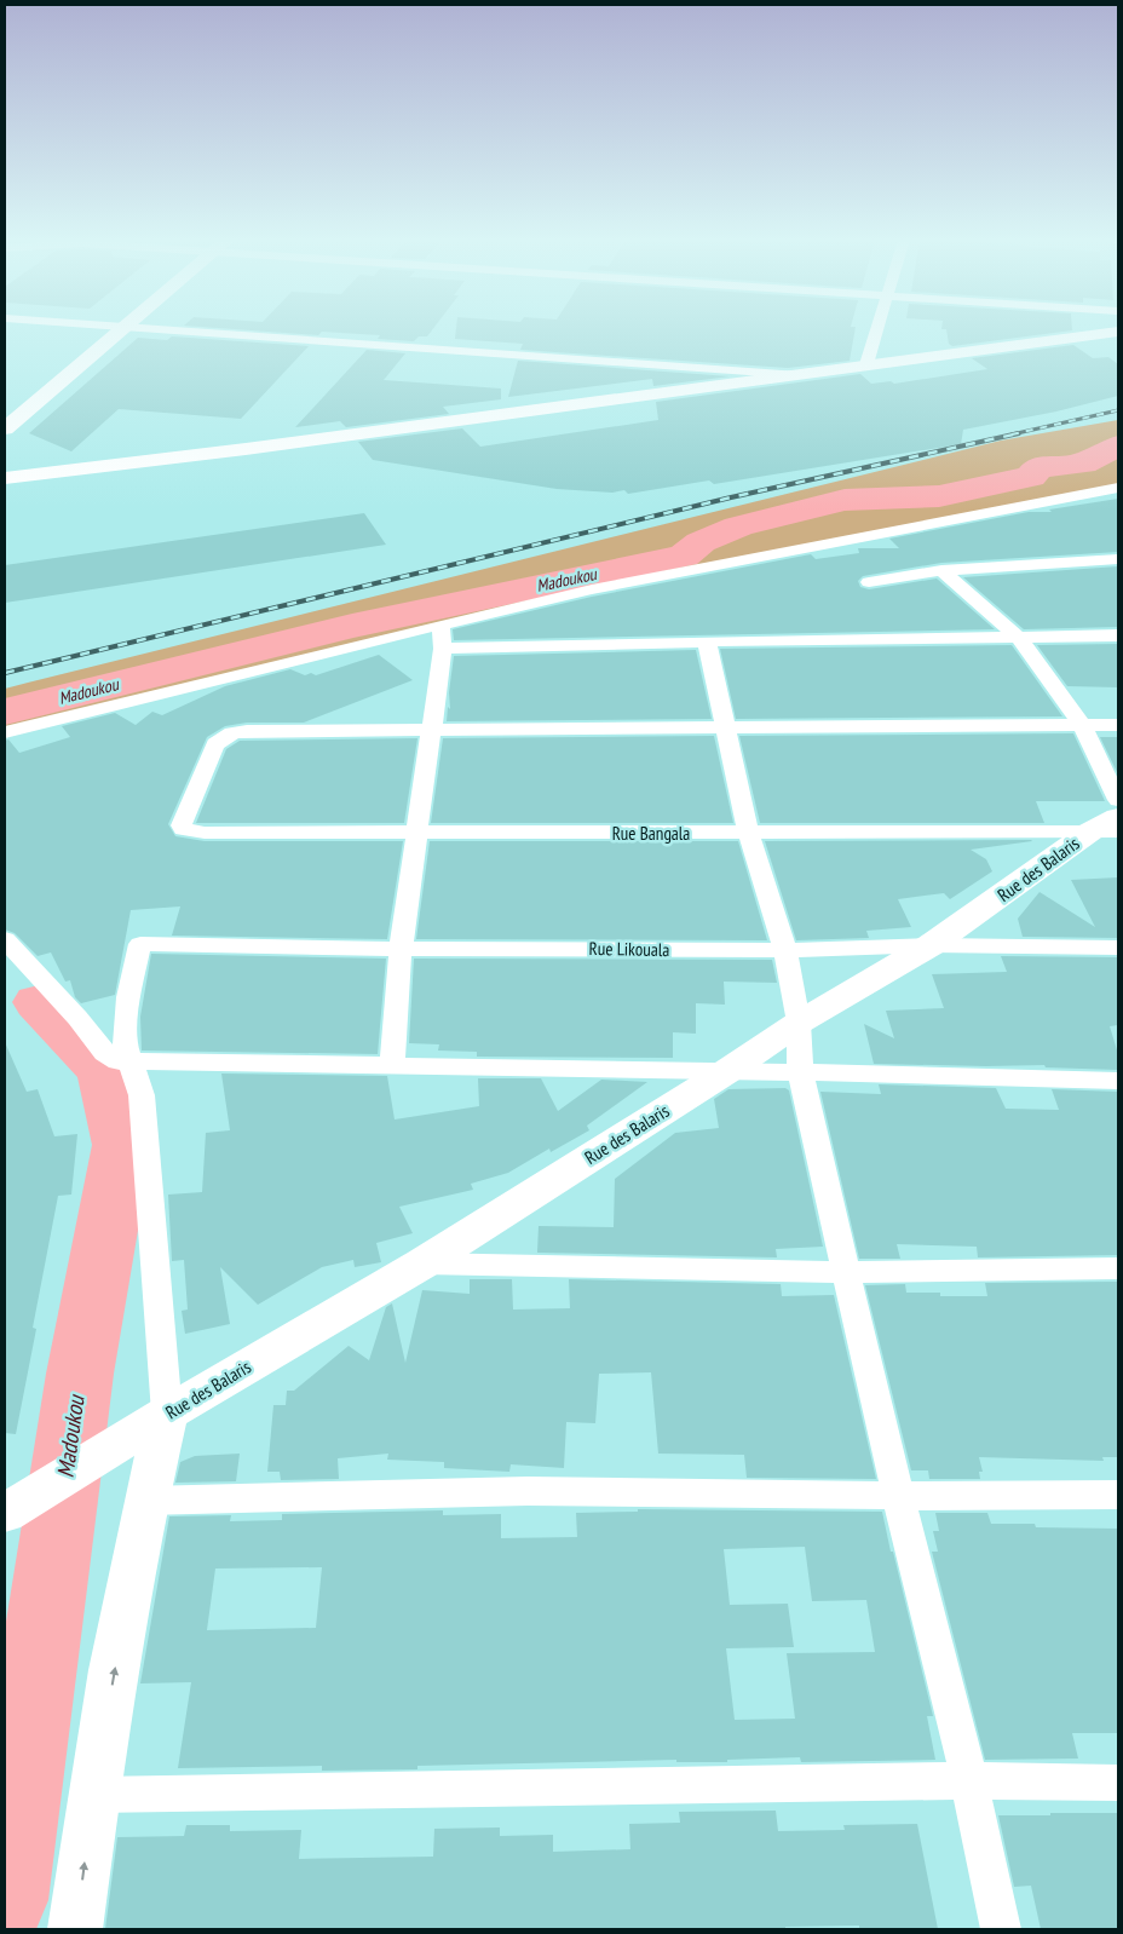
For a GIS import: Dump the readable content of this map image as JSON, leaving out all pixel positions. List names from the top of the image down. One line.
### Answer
{"streets":{"main road":["Rue des Balaris"],"street":["Rue Bangala","Rue Likouala"]},"crossings":[["Rue Bangala","Rue des Balaris"],["Rue des Balaris","Rue Likouala"]],"water":["Madoukou"]}
